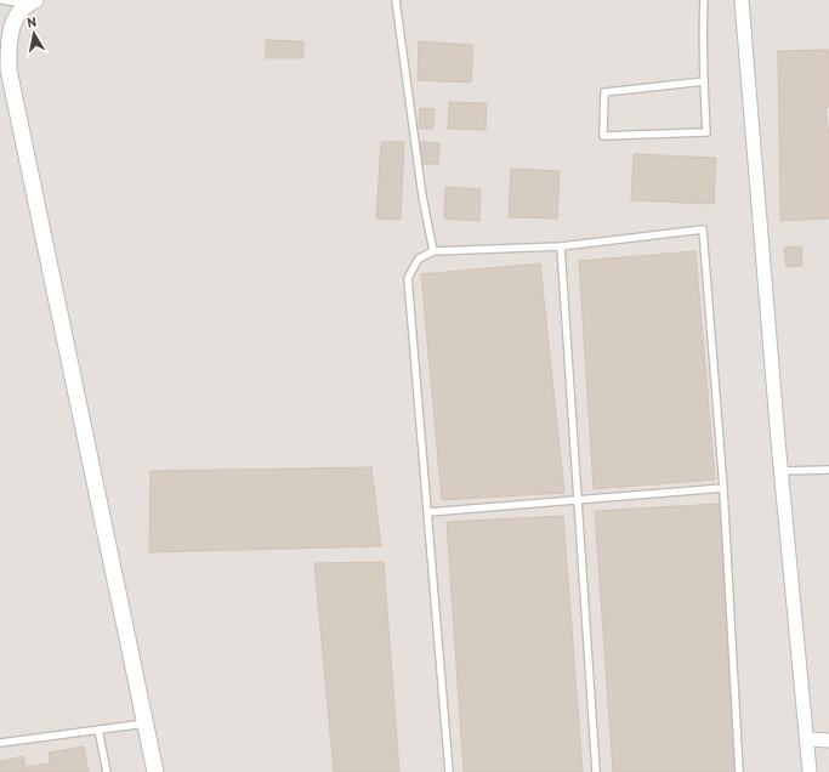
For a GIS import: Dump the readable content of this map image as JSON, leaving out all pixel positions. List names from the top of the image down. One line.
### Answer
{"north":"top"}
